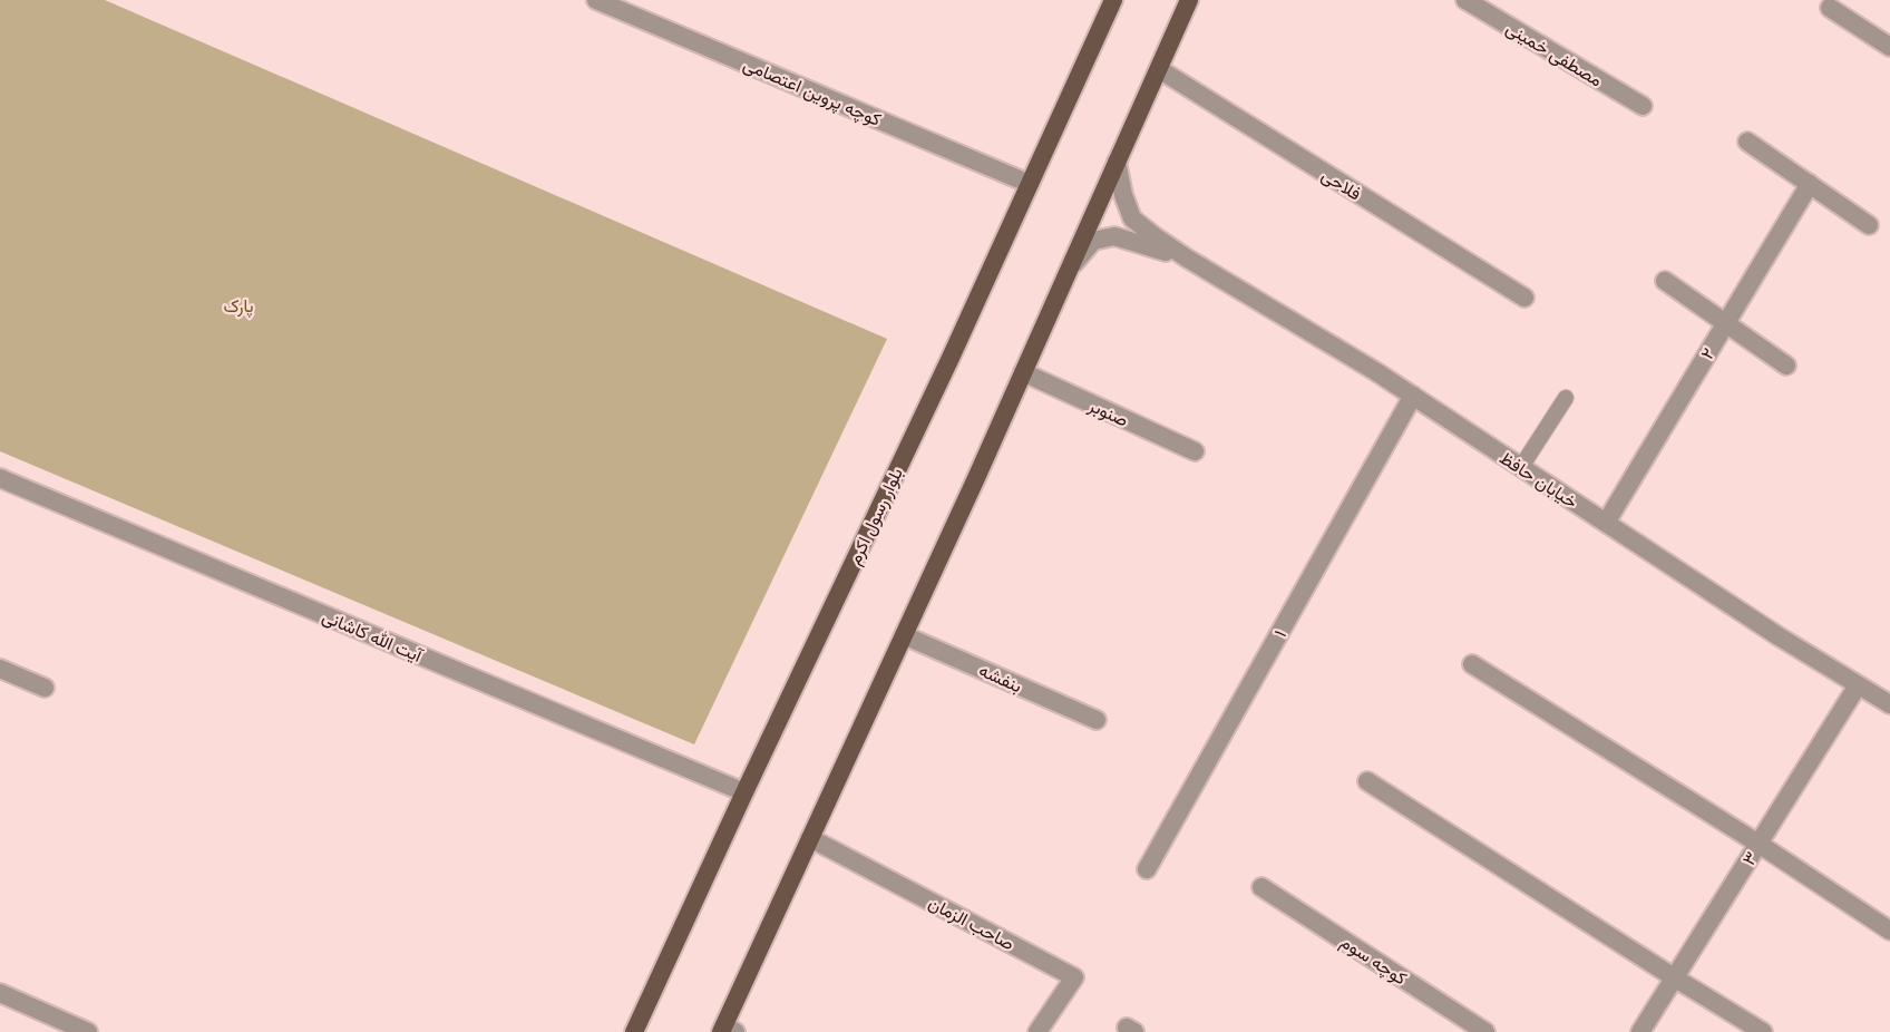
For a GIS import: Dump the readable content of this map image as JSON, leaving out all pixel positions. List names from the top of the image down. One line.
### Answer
{"streets":{"main road":["بلوار رسول اکرم"],"street":["مصطفی خمینی","کوچه پروین اعتصامی","فلاحی","۲","صنوبر","خیابان حافظ","۱","آیت الله کاشانی","بنفشه","۳","صاحب الزمان","کوچه سوم"]},"crossings":[["کوچه پروین اعتصامی","بلوار رسول اکرم"],["۲","خیابان حافظ"],["خیابان حافظ","۱"],["خیابان حافظ","۳"],["بلوار رسول اکرم","آیت الله کاشانی"]],"parks":["پارک"]}
